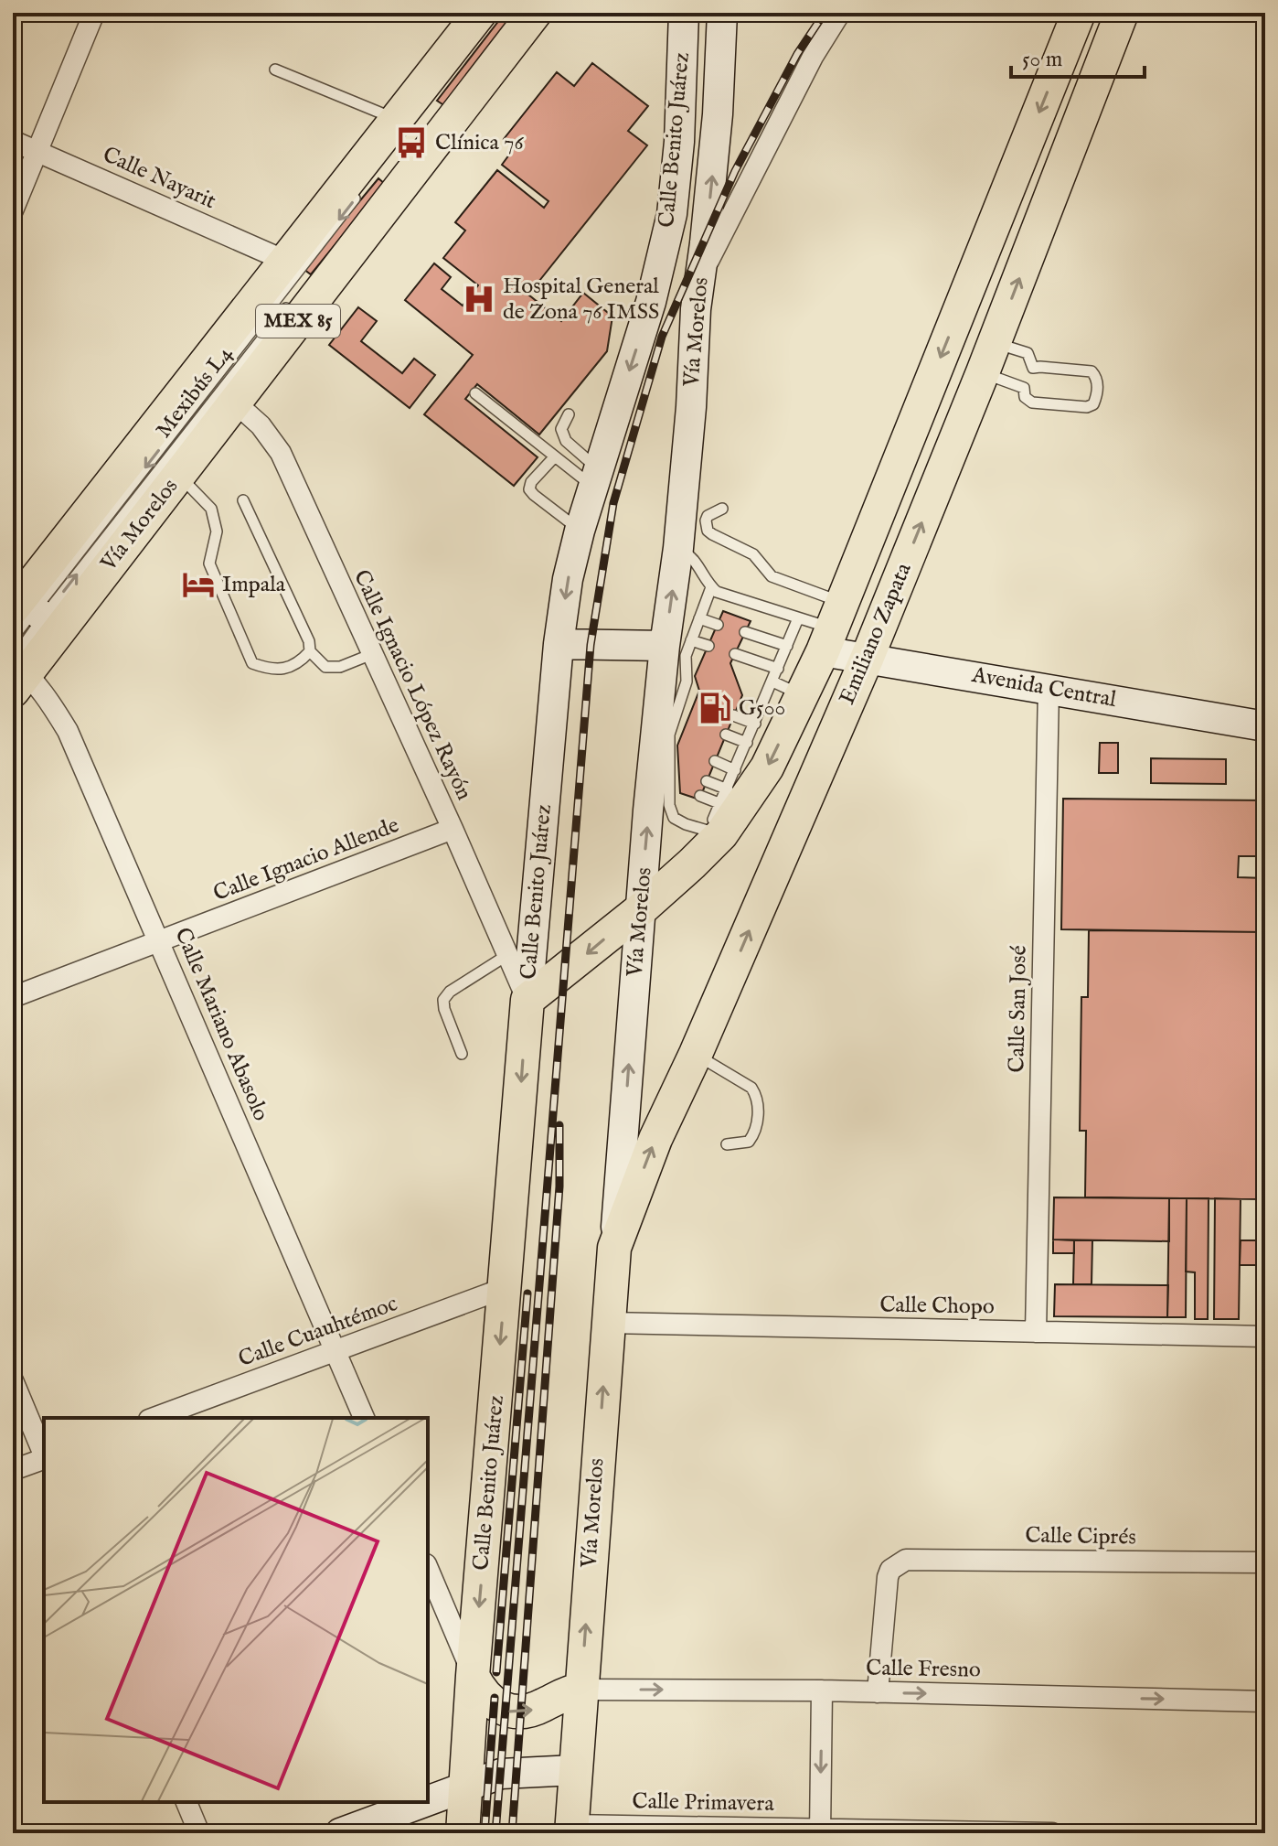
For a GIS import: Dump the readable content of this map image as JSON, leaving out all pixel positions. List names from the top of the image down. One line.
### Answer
{"streets":{"main road":["Calle Benito Juárez","MEX 85","Vía Morelos","Emiliano Zapata","Avenida Central"],"street":["Calle Nayarit","Calle Ignacio López Rayón","Calle Ignacio Allende","Calle San José","Calle Mariano Abasolo","Calle Chopo","Calle Cuauhtémoc","Calle Ciprés","Calle Fresno","Calle Primavera"],"lane":["Mexibús L4"]},"crossings":[["Calle Benito Juárez","Emiliano Zapata"],["Calle Benito Juárez","Calle Ignacio López Rayón"],["Calle Benito Juárez","Calle Cuauhtémoc"],["Calle Nayarit","Vía Morelos"],["Vía Morelos","Mexibús L4"],["Vía Morelos","Emiliano Zapata"],["Vía Morelos","Calle Ignacio López Rayón"],["Vía Morelos","Calle Mariano Abasolo"],["Vía Morelos","Calle Chopo"],["Vía Morelos","Calle Fresno"],["Vía Morelos","Calle Primavera"],["Emiliano Zapata","Calle Ignacio López Rayón"],["Emiliano Zapata","Avenida Central"],["Calle Ignacio López Rayón","Calle Ignacio Allende"],["Avenida Central","Calle San José"],["Calle Ignacio Allende","Calle Mariano Abasolo"],["Calle San José","Calle Chopo"],["Calle Mariano Abasolo","Calle Cuauhtémoc"],["Calle Ciprés","Calle Fresno"]],"one_way":["Calle Benito Juárez","Calle Fresno"],"places":{"bus stop":["Clínica 76"],"hospital":["Hospital General de Zona 76 IMSS"],"hotel":["Impala"],"fuel station":["G500"]},"scale_bar":"50 m"}
